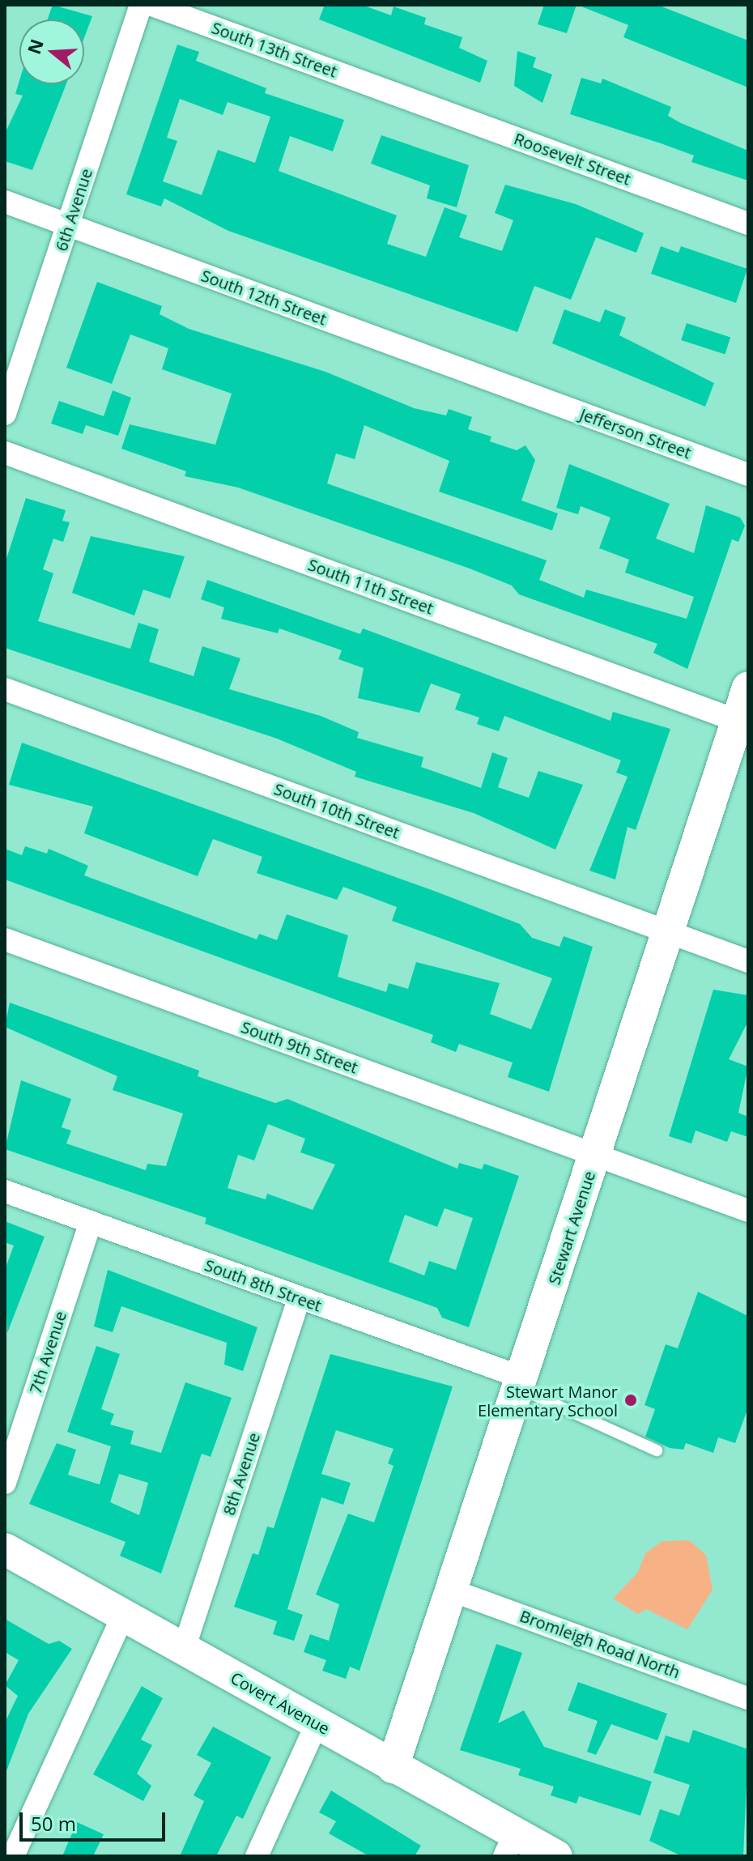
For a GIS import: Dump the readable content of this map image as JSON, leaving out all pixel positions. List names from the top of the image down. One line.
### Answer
{"streets":{"main road":["Stewart Avenue","Covert Avenue"],"street":["South 13th Street","Roosevelt Street","6th Avenue","South 12th Street","Jefferson Street","South 11th Street","South 10th Street","South 9th Street","South 8th Street","7th Avenue","8th Avenue","Bromleigh Road North"]},"crossings":[["South 13th Street","Roosevelt Street"],["6th Avenue","South 12th Street"],["South 12th Street","Jefferson Street"],["South 11th Street","Stewart Avenue"],["South 10th Street","Stewart Avenue"],["South 9th Street","Stewart Avenue"],["Stewart Avenue","South 8th Street"],["Stewart Avenue","Bromleigh Road North"],["Stewart Avenue","Covert Avenue"],["South 8th Street","7th Avenue"],["South 8th Street","8th Avenue"],["8th Avenue","Covert Avenue"]],"places":["Stewart Manor Elementary School"],"scale_bar":"50 m","north":"left"}
